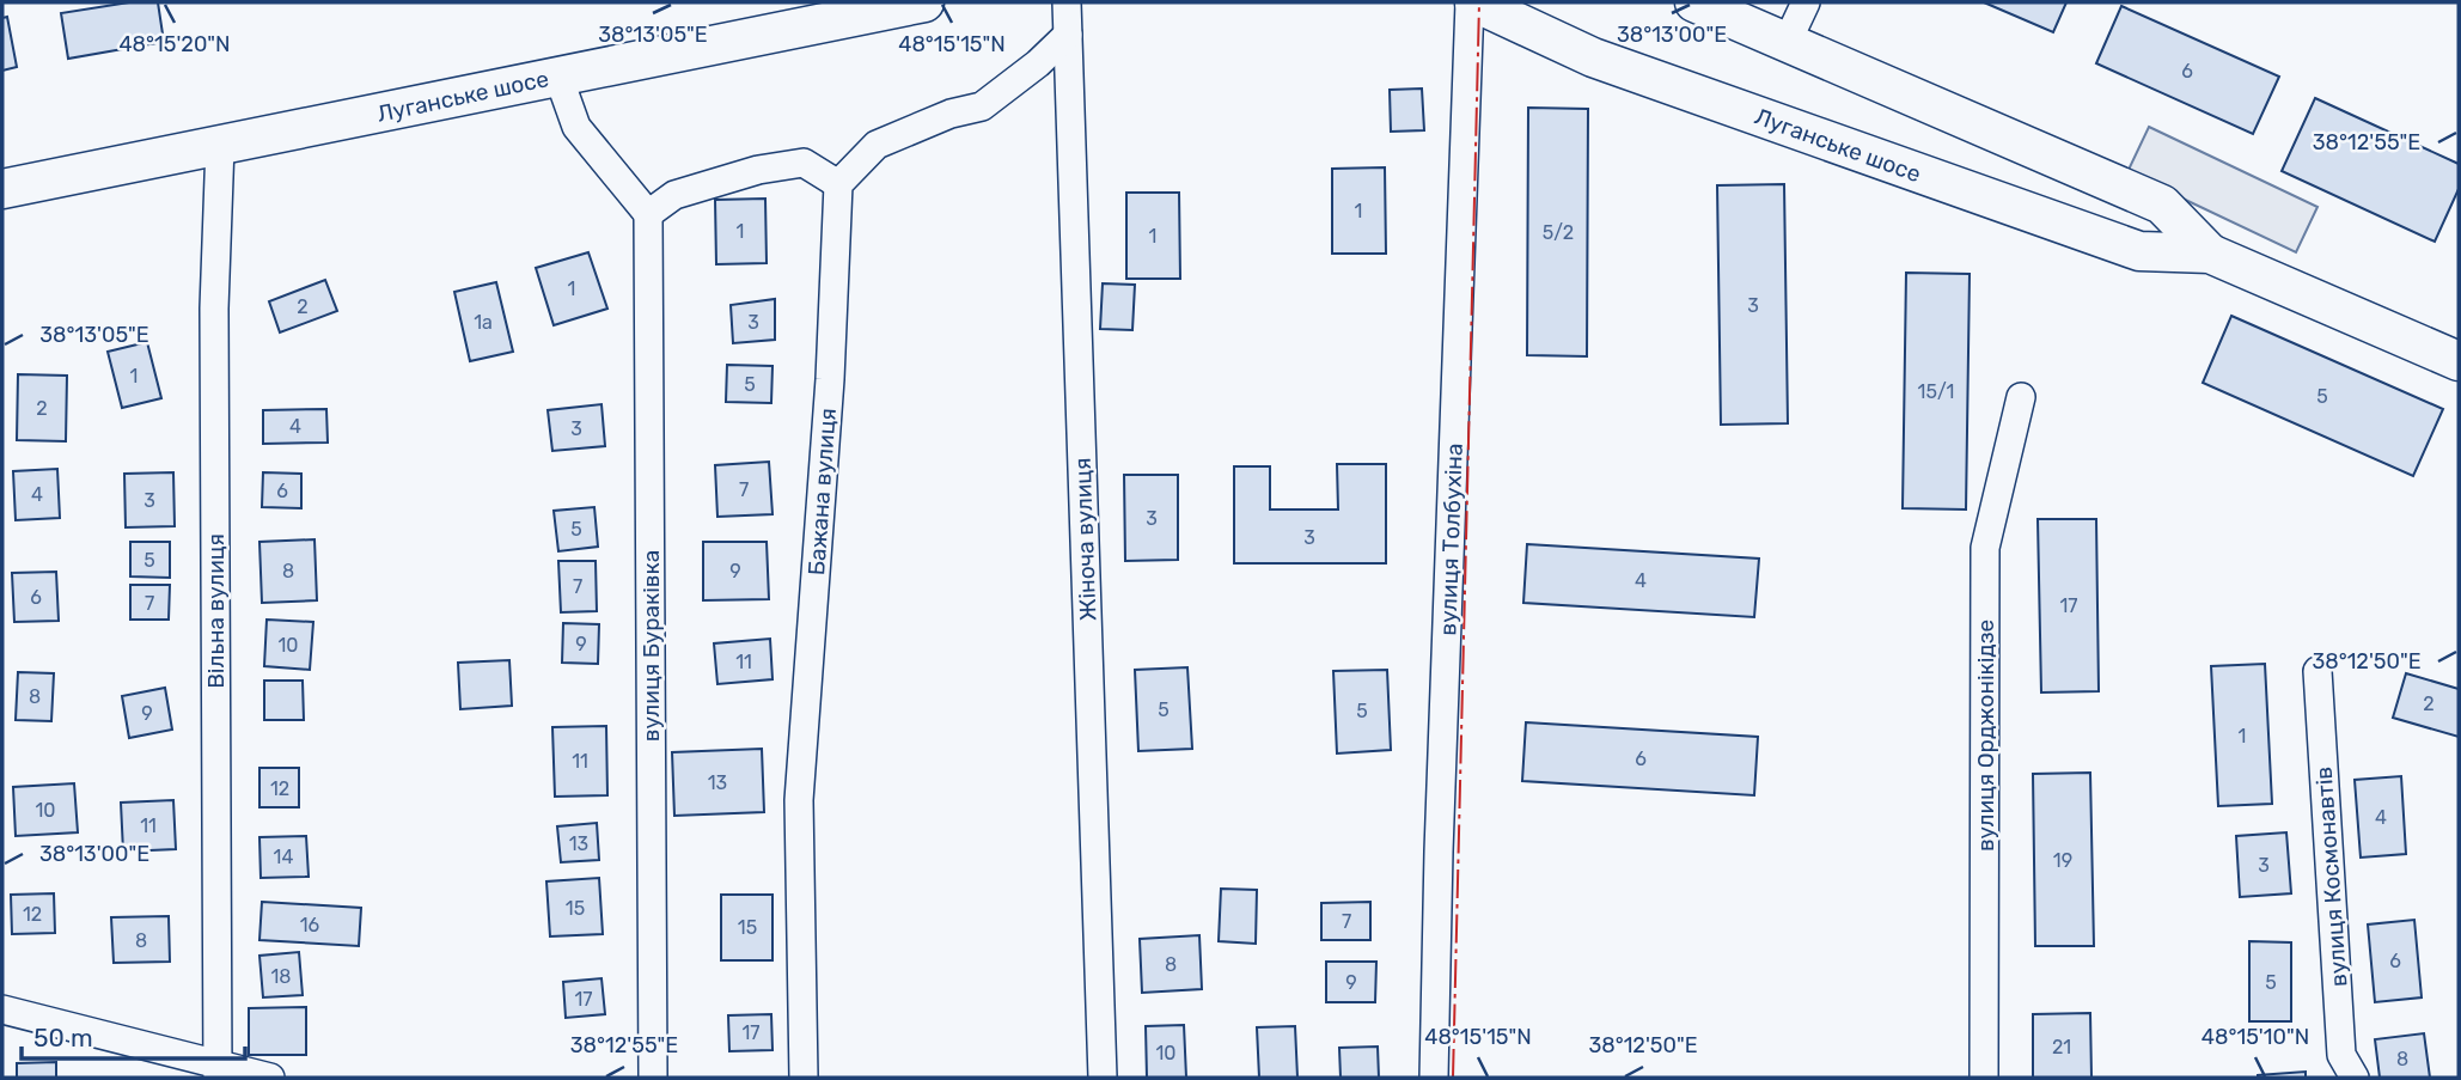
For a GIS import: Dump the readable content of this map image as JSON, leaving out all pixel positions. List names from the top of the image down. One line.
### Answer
{"streets":{"main road":["Луганське шосе"],"street":["Бажана вулиця","Жіноча вулиця","вулиця Толбухіна","Вільна вулиця","вулиця Бураківка","вулиця Орджонікідзе","вулиця Космонавтів"]},"crossings":[["Луганське шосе","вулиця Толбухіна"],["Луганське шосе","Вільна вулиця"]],"house_numbers":["6","1","1","5/2","1","1","3","2","1а","3","1","5","15/1","5","2","4","3","7","6","4","3","3","5","3","5","8","9","4","7","6","7","17","9","10","11","8","2","5","5","9","1","6","11","13","12","10","4","11","13","14","19","3","15","12","7","16","15","8","6","8","18","9","5","17","17","21","10","8"],"scale_bar":"50 m","coordinates":["38°13'05\"E","38°13'00\"E","48°15'20\"N","48°15'15\"N","38°12'55\"E","38°12'50\"E","48°15'10\"N"]}
